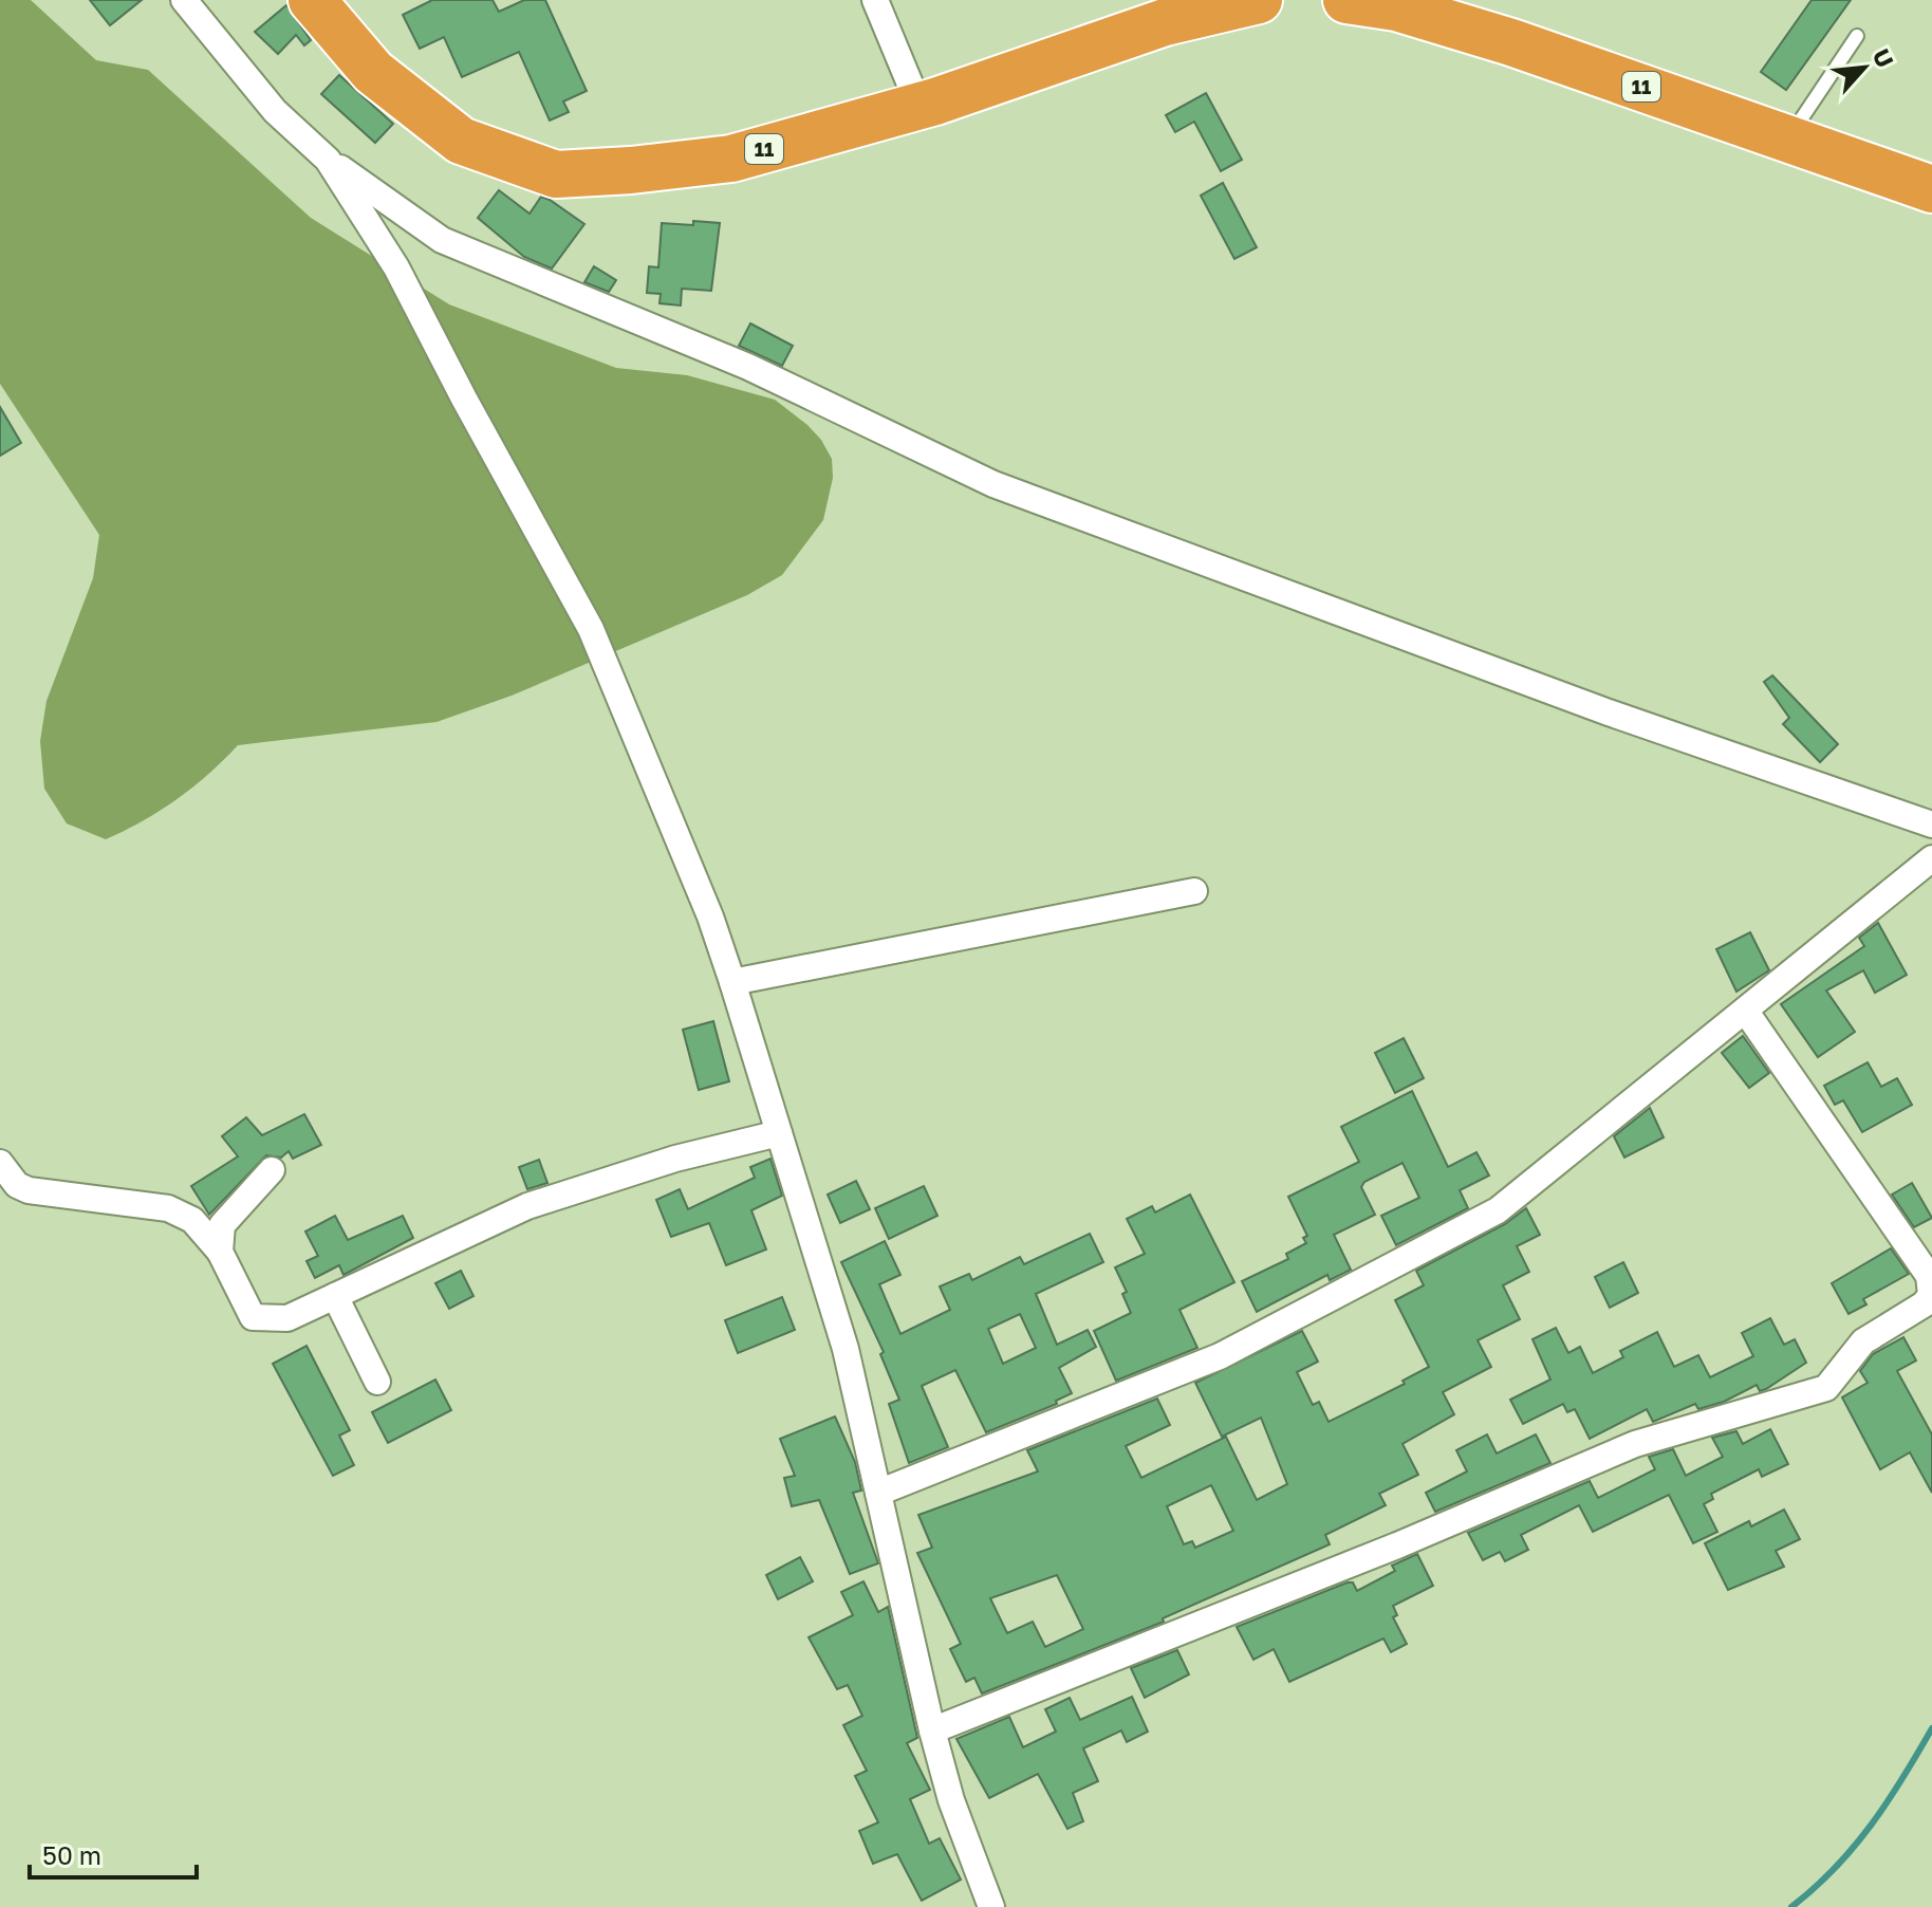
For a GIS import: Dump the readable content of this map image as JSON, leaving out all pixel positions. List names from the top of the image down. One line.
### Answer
{"streets":{"highway":["11"]},"scale_bar":"50 m","north":"top right"}
